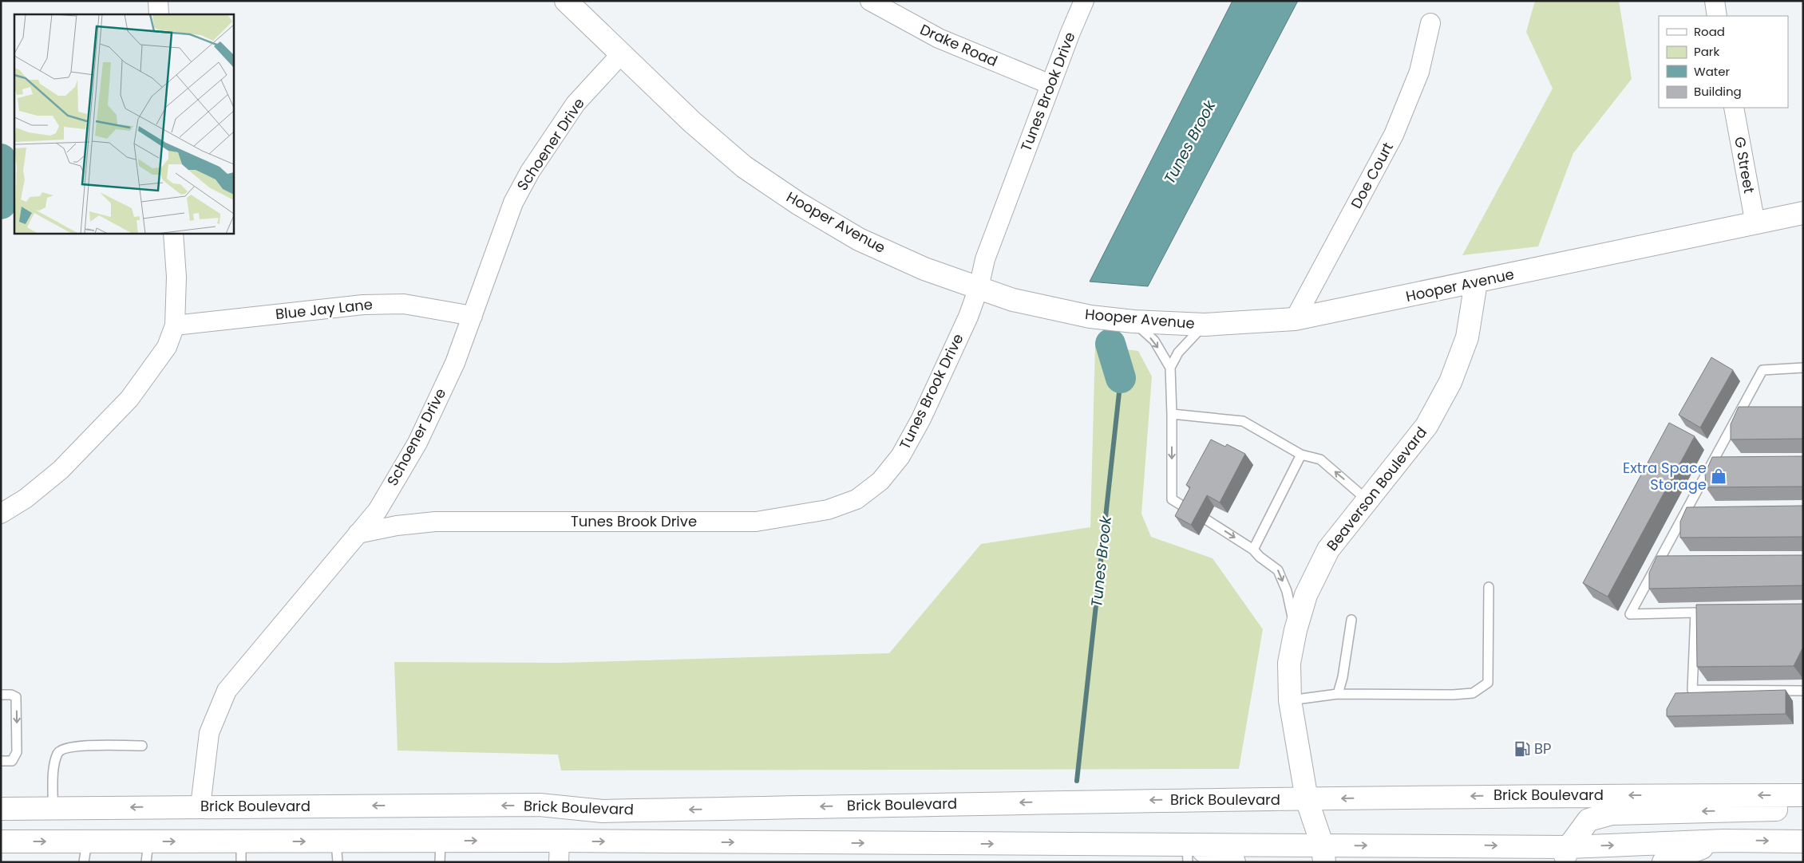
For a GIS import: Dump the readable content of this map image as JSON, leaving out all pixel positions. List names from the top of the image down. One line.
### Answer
{"streets":{"main road":["Hooper Avenue","Beaverson Boulevard","Brick Boulevard"],"street":["Drake Road","Tunes Brook Drive","Schoener Drive","G Street","Doe Court","Blue Jay Lane"]},"crossings":[["Drake Road","Tunes Brook Drive"],["Tunes Brook Drive","Schoener Drive"],["Tunes Brook Drive","Hooper Avenue"],["Schoener Drive","Hooper Avenue"],["Schoener Drive","Blue Jay Lane"],["Schoener Drive","Brick Boulevard"],["G Street","Hooper Avenue"],["Doe Court","Hooper Avenue"],["Hooper Avenue","Beaverson Boulevard"],["Beaverson Boulevard","Brick Boulevard"]],"water":["Tunes Brook"],"places":{"shop":["Extra Space Storage"],"fuel station":["BP"]},"legend":["Road","Park","Water","Building"]}
